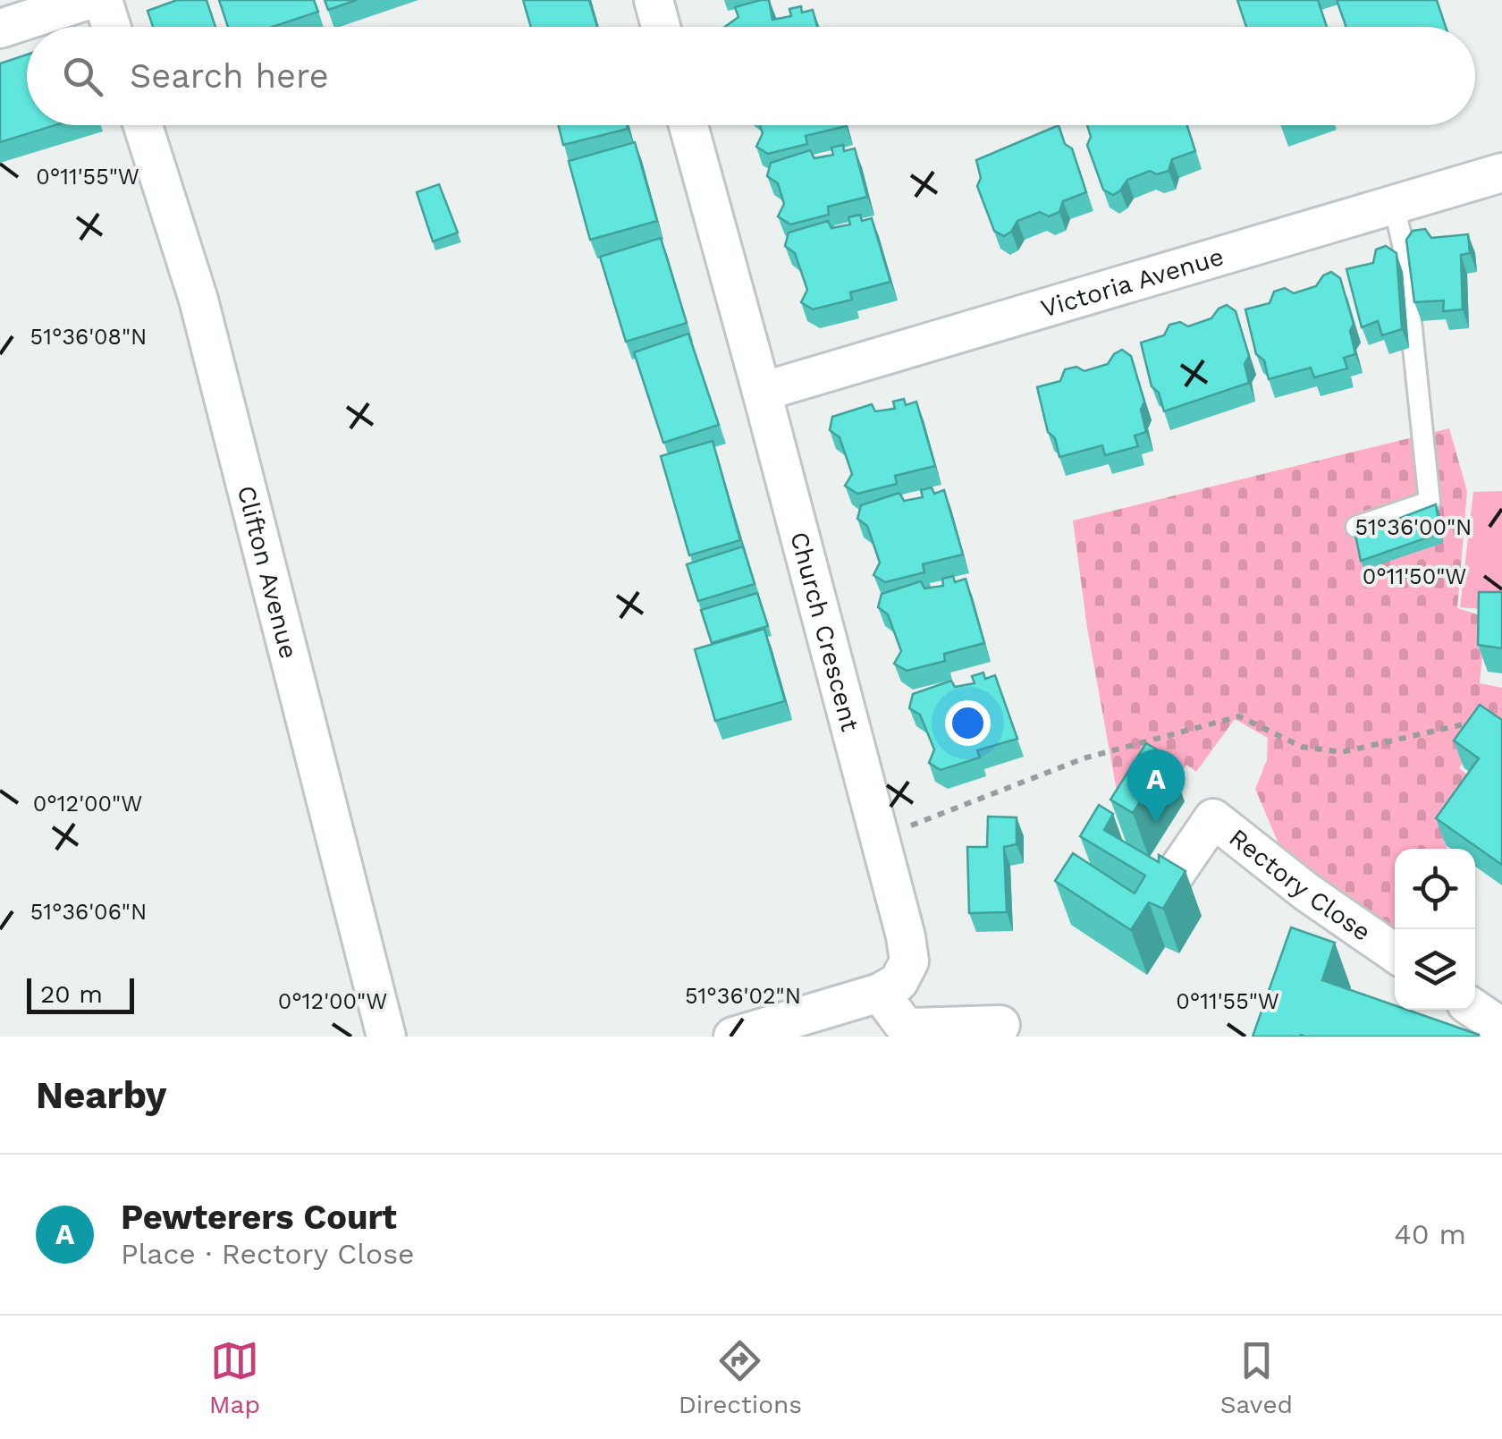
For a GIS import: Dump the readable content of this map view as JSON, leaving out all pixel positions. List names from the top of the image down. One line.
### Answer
{"streets":{"street":["Victoria Avenue","Clifton Avenue","Church Crescent","Rectory Close"]},"crossings":[["Victoria Avenue","Church Crescent"]],"scale_bar":"20 m","page":{"search":"Search here","pins":"A","scale":"20 m","heading":"Nearby","list":[{"mark":"A","name":"Pewterers Court","note":"Place · Rectory Close","value":"40 m"}],"nav":["Map","Directions","Saved"]},"coordinates":["0°11'55\"W","51°36'08\"N","51°36'00\"N","0°11'50\"W","0°12'00\"W","51°36'06\"N","51°36'02\"N"]}
